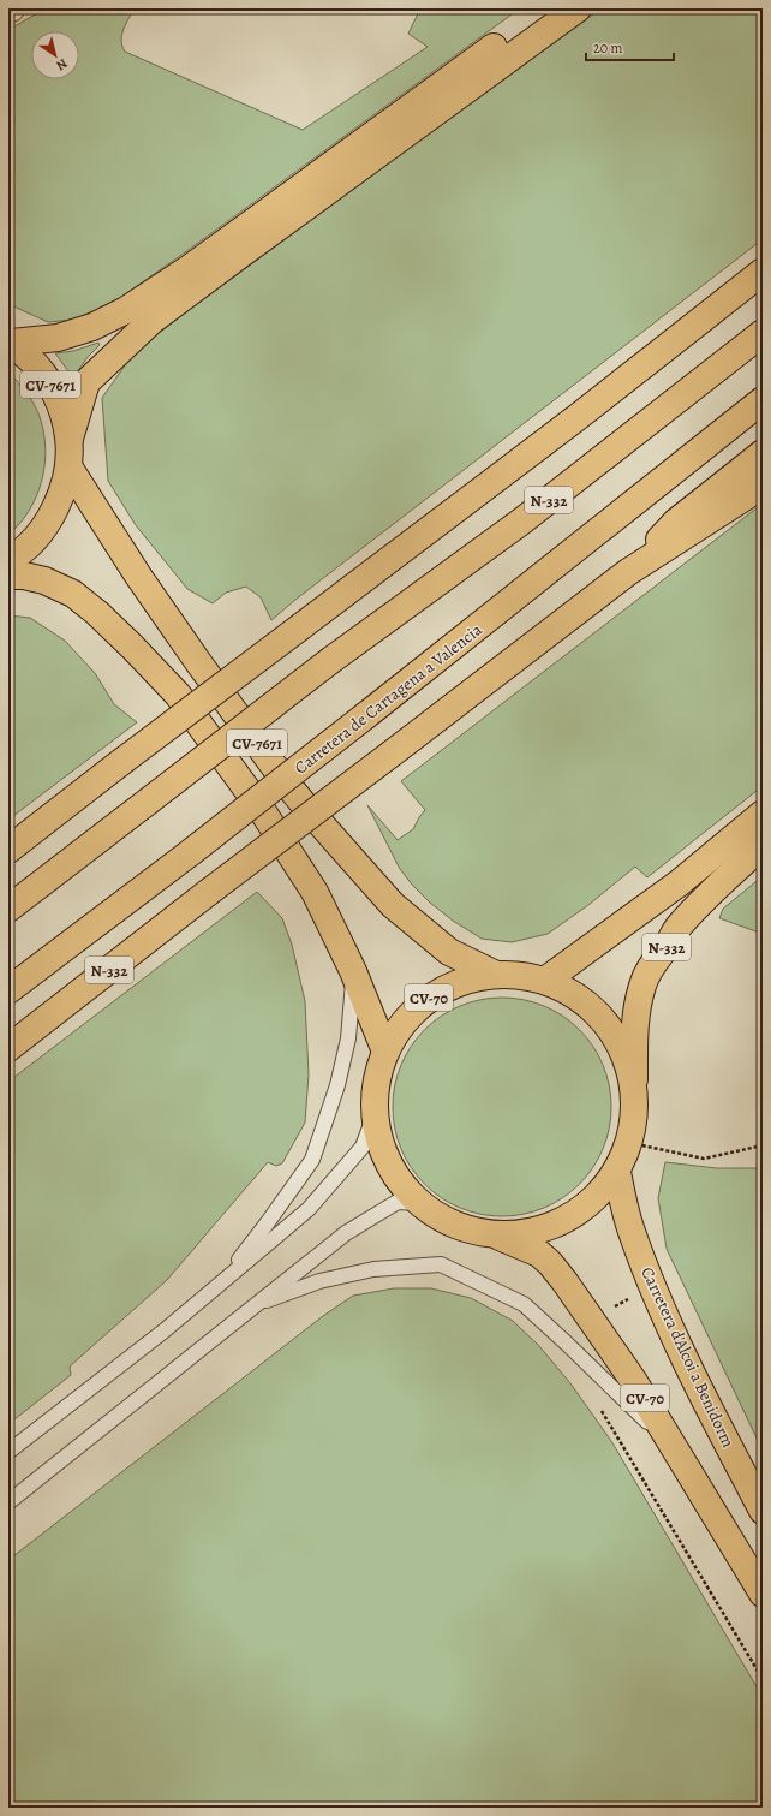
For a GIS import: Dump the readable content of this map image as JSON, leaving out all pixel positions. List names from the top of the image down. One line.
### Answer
{"streets":{"main road":["CV-7671","N-332","Carretera de Cartagena a Valencia","CV-70","Carretera d'Alcoi a Benidorm"]},"crossings":[["CV-7671","CV-70"],["N-332","CV-70"],["CV-70","Carretera d'Alcoi a Benidorm"]],"scale_bar":"20 m","north":"bottom right"}
